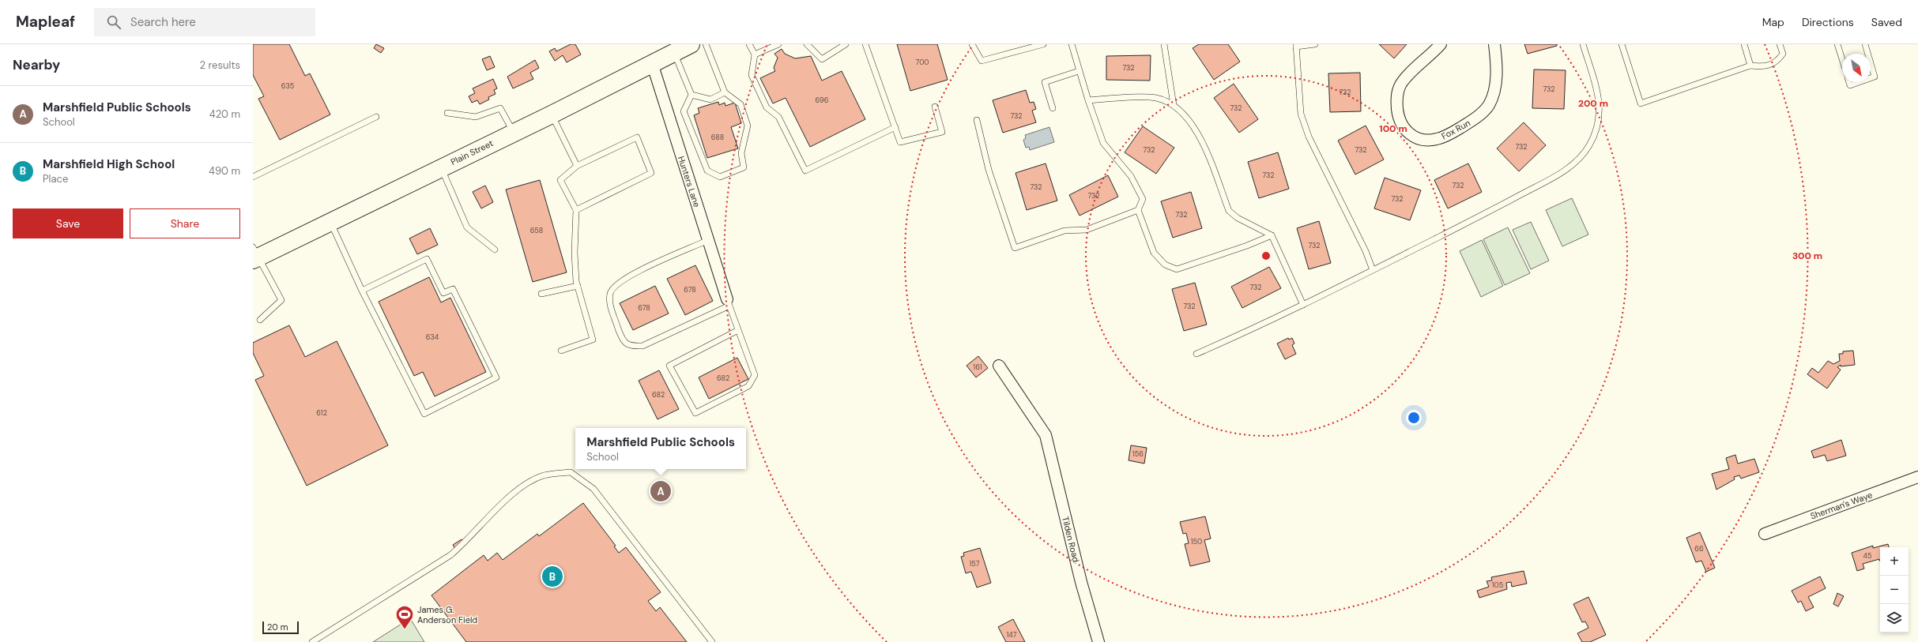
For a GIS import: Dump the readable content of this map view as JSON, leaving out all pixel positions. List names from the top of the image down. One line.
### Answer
{"streets":{"main road":["Plain Street"],"street":["Fox Run","Hunters Lane","Sherman's Waye","Tilden Road"]},"crossings":[["Plain Street","Hunters Lane"]],"places":{"sports":["James G. Anderson Field"]},"house_numbers":["700","732","635","732","732","696","732","732","688","732","732","732","732","732","732","732","732","732","658","732","732","678","732","678","634","161","682","682","612","156","150","66","45","157","105","147"],"scale_bar":"20 m","north":"bottom right","page":{"header":"Mapleaf","search":"Search here","nav":["Map","Directions","Saved"],"heading":["Nearby","2 results"],"list":[{"mark":"A","name":"Marshfield Public Schools","note":"School","value":"420 m"},{"mark":"B","name":"Marshfield High School","note":"Place","value":"490 m"}],"buttons":["Save","Share"],"popup":["Marshfield Public Schools","School"],"pins":["A","B"],"map_buttons":["+","−"],"scale":"20 m"},"rings":["200 m","100 m","300 m"]}
